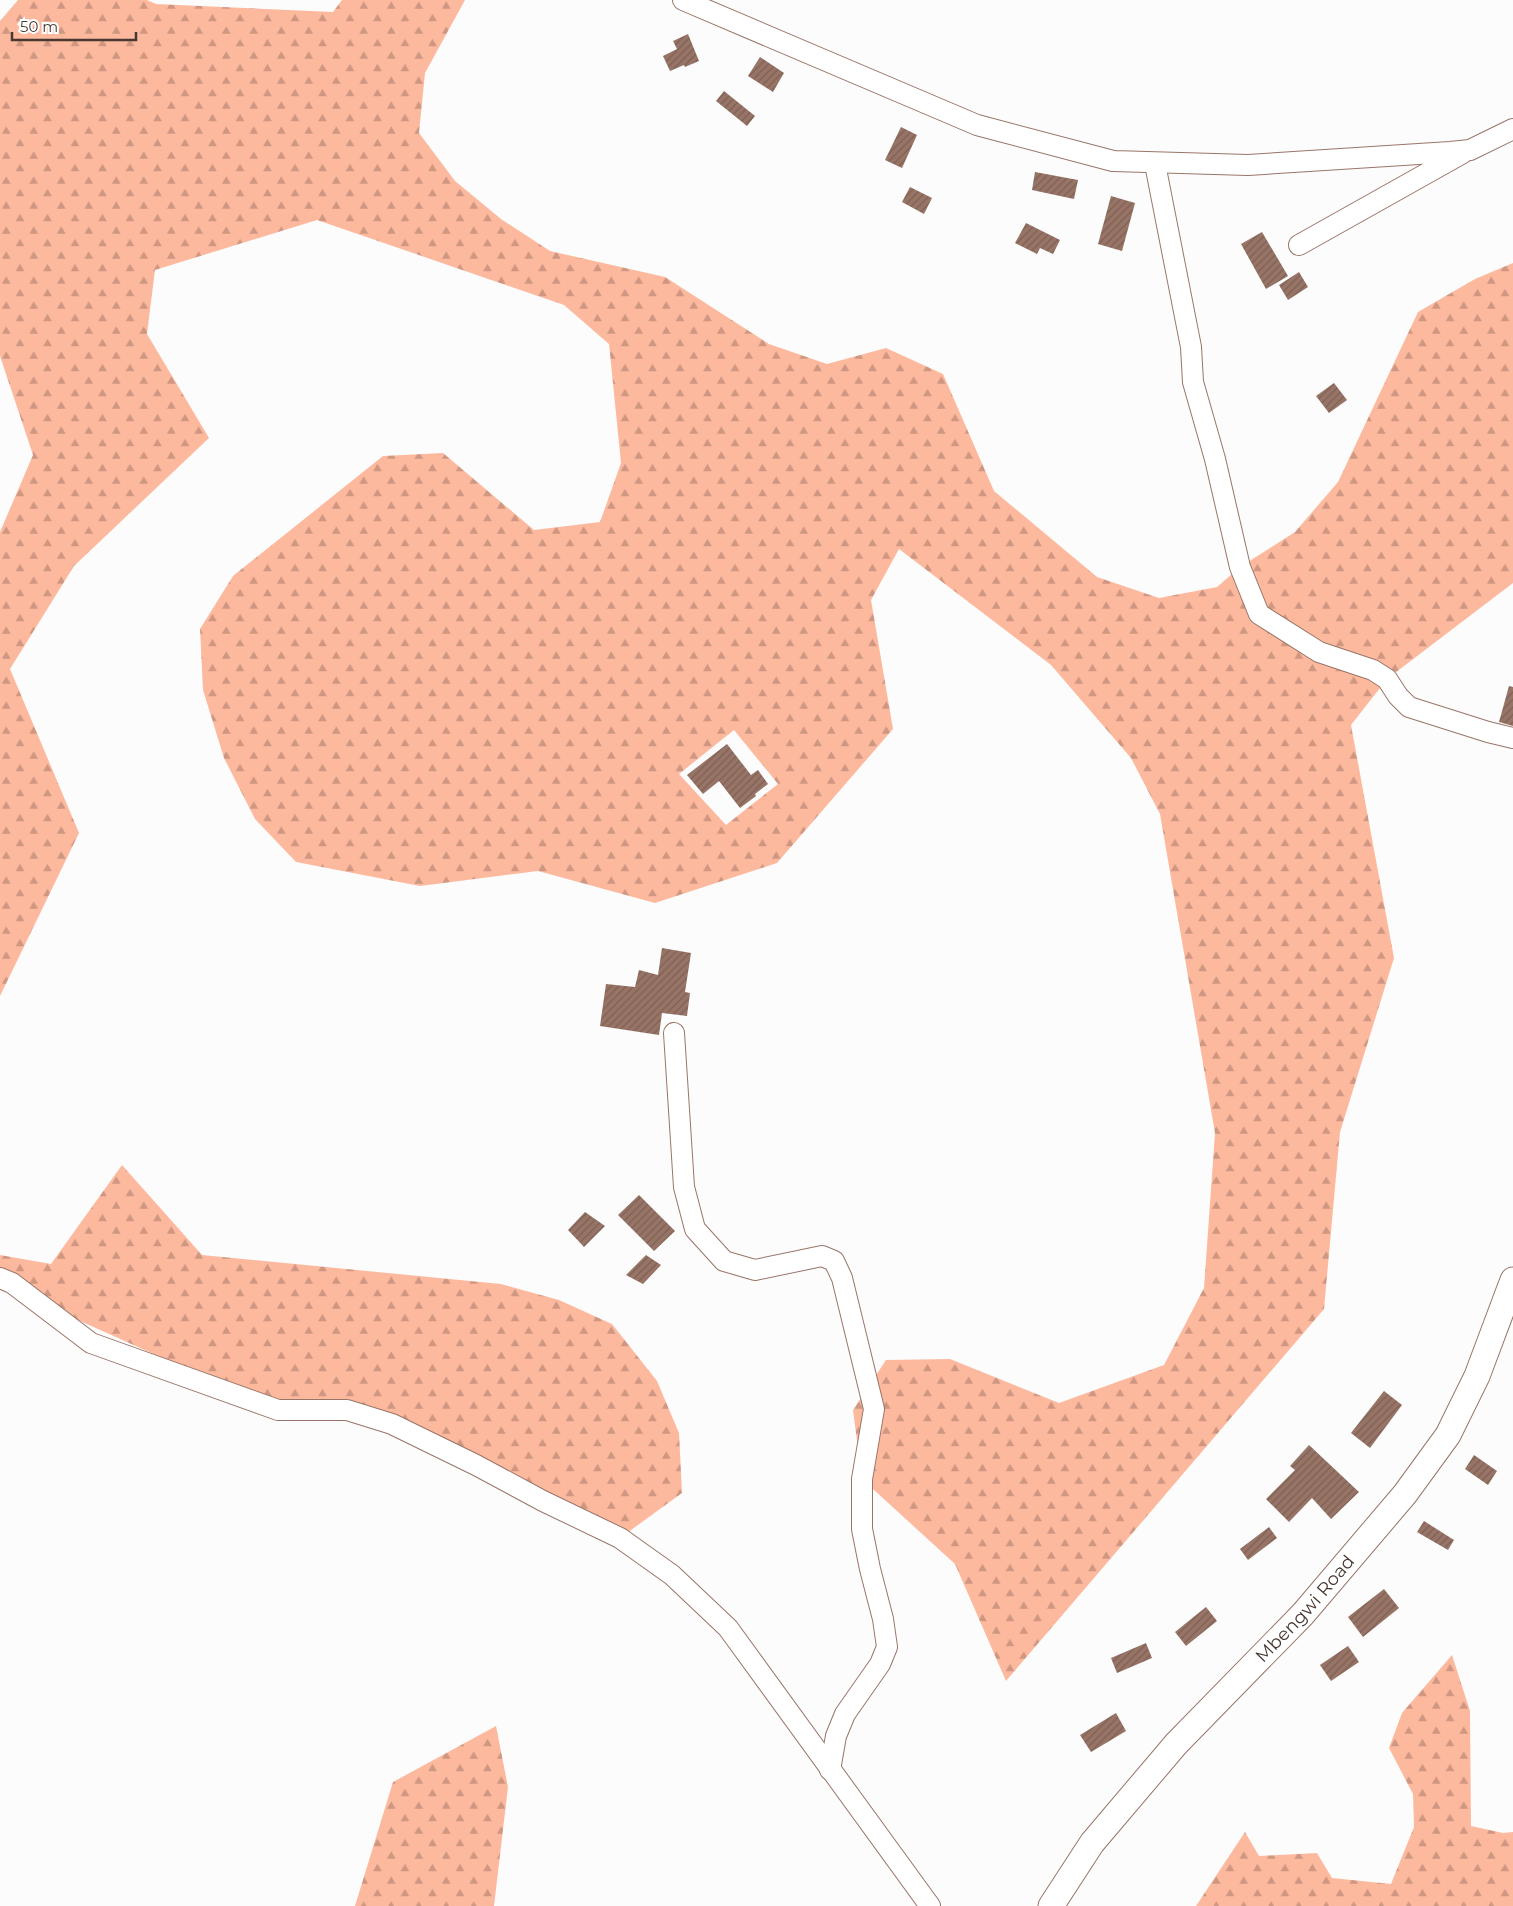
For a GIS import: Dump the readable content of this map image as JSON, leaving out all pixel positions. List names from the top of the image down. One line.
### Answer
{"streets":{"main road":["Mbengwi Road"]},"scale_bar":"50 m"}
